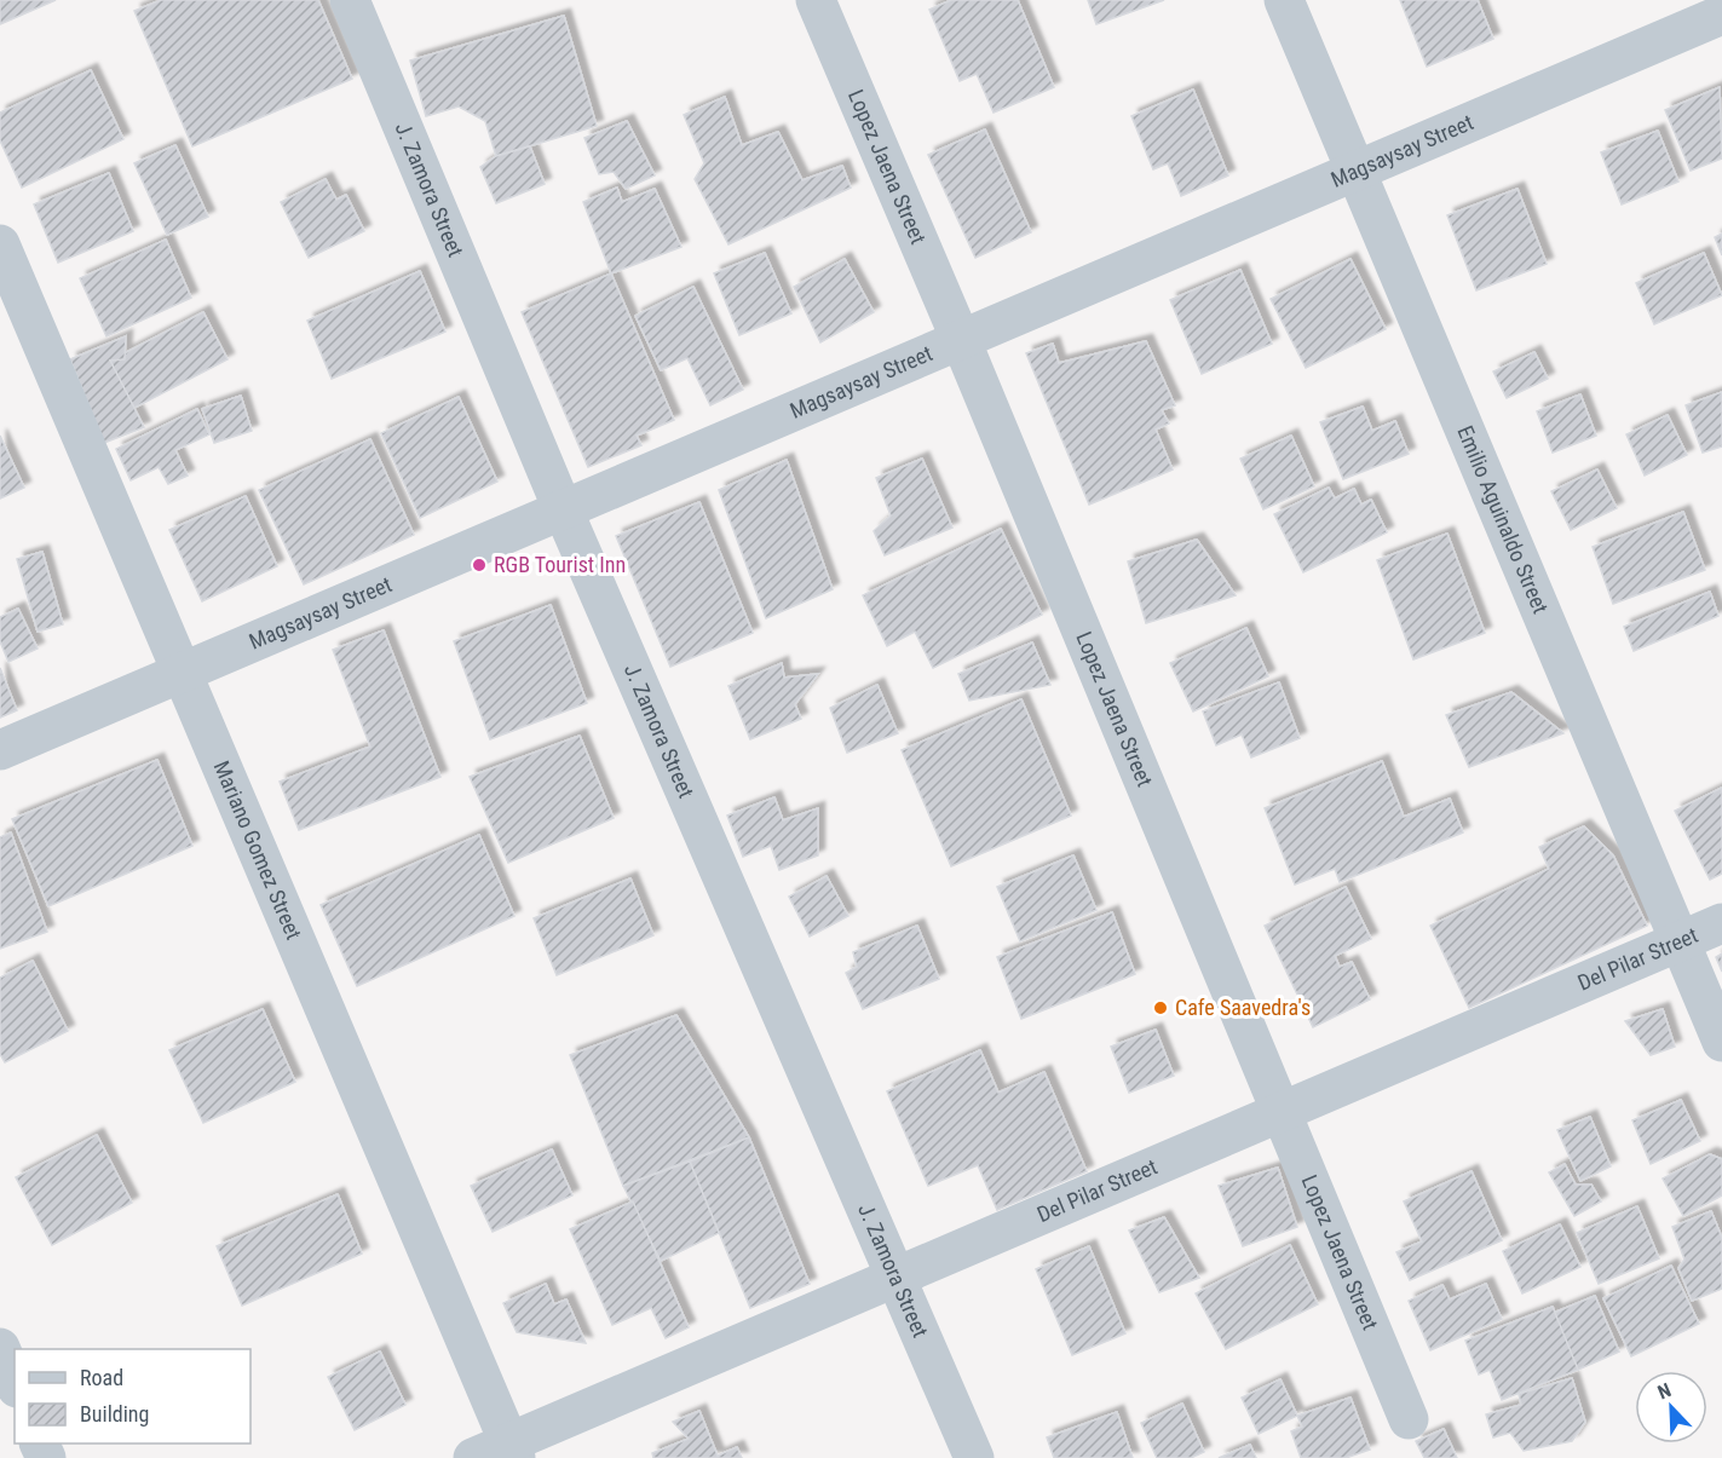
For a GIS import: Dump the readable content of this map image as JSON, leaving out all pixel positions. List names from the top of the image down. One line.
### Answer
{"streets":{"street":["Magsaysay Street","Lopez Jaena Street","J. Zamora Street","Emilio Aguinaldo Street","Mariano Gomez Street","Del Pilar Street"]},"crossings":[["Magsaysay Street","Lopez Jaena Street"],["Magsaysay Street","J. Zamora Street"],["Magsaysay Street","Emilio Aguinaldo Street"],["Magsaysay Street","Mariano Gomez Street"],["Lopez Jaena Street","Del Pilar Street"],["J. Zamora Street","Del Pilar Street"],["Emilio Aguinaldo Street","Del Pilar Street"],["Mariano Gomez Street","Del Pilar Street"]],"places":["RGB Tourist Inn","Cafe Saavedra's"],"legend":["Road","Building"],"north":"top left"}
